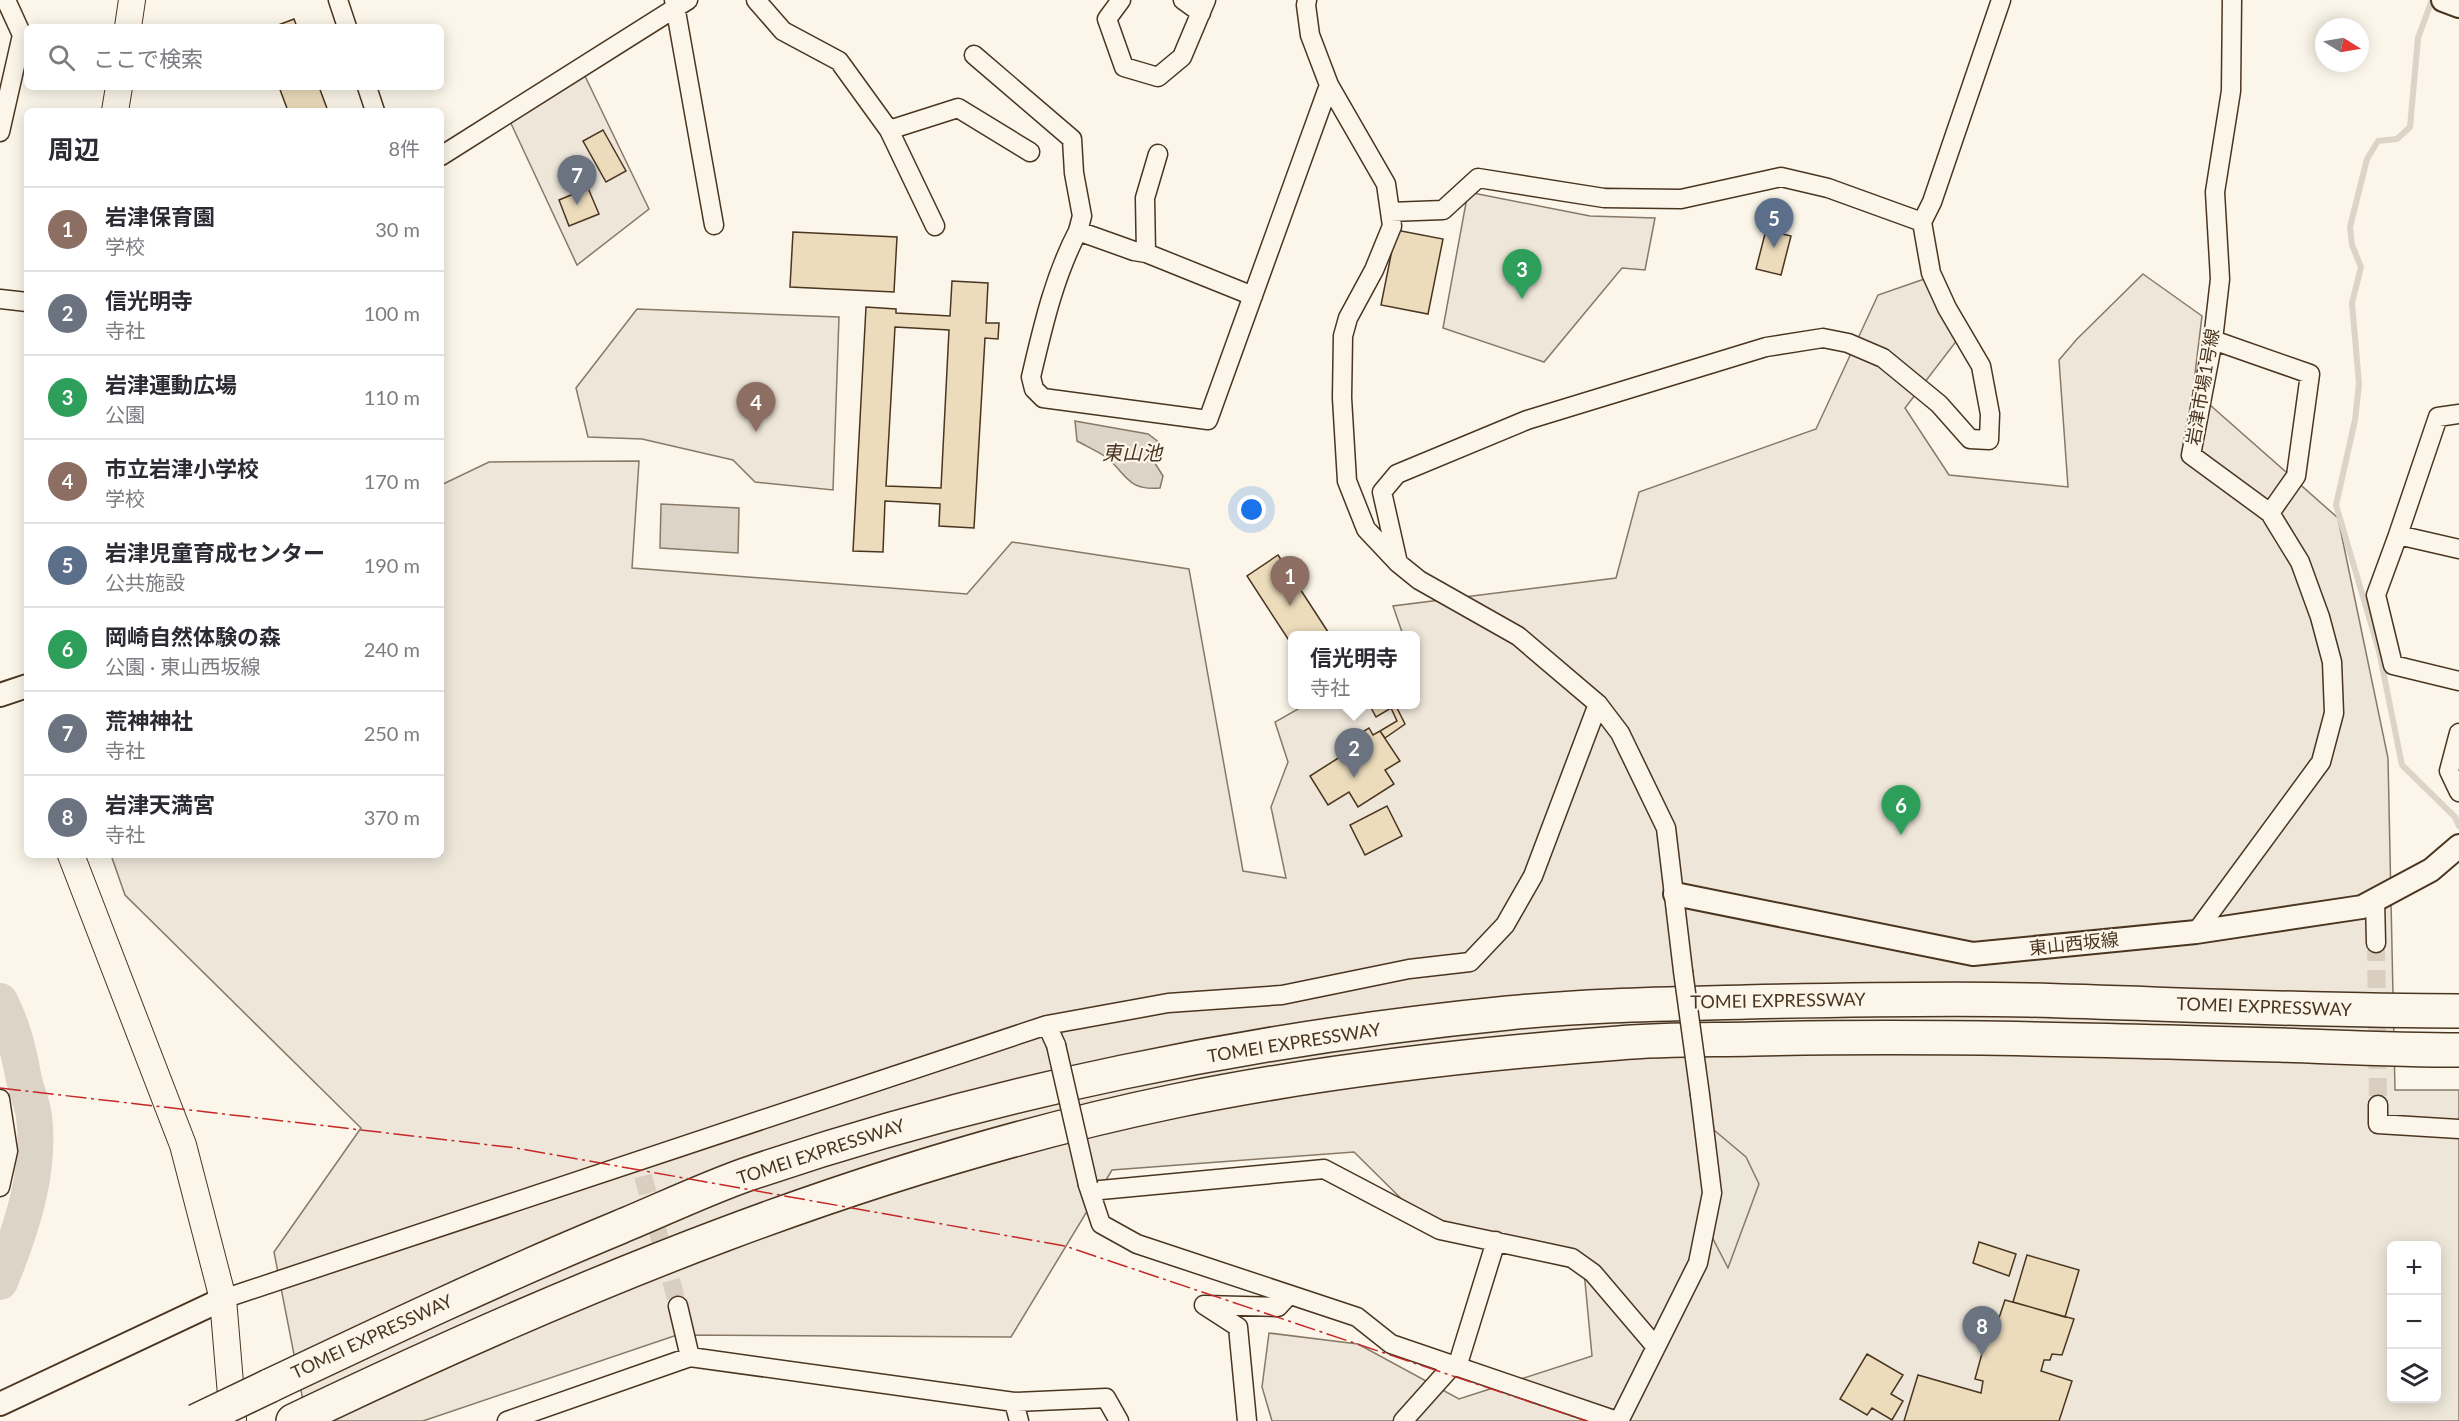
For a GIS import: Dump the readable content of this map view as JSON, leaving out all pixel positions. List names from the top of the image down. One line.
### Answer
{"streets":{"highway":["TOMEI EXPRESSWAY"],"street":["岩津市場1号線","東山西坂線"]},"crossings":[["岩津市場1号線","東山西坂線"]],"water":["東山池"],"north":"right","page":{"search":"ここで検索","heading":["周辺","8件"],"pins":["7","5","3","4","1","2","6","8"],"list":[{"mark":"1","name":"岩津保育園","note":"学校","value":"30 m"},{"mark":"2","name":"信光明寺","note":"寺社","value":"100 m"},{"mark":"3","name":"岩津運動広場","note":"公園","value":"110 m"},{"mark":"4","name":"市立岩津小学校","note":"学校","value":"170 m"},{"mark":"5","name":"岩津児童育成センター","note":"公共施設","value":"190 m"},{"mark":"6","name":"岡崎自然体験の森","note":"公園 · 東山西坂線","value":"240 m"},{"mark":"7","name":"荒神神社","note":"寺社","value":"250 m"},{"mark":"8","name":"岩津天満宮","note":"寺社","value":"370 m"}],"popup":["信光明寺","寺社"],"map_buttons":["+","−"]}}
